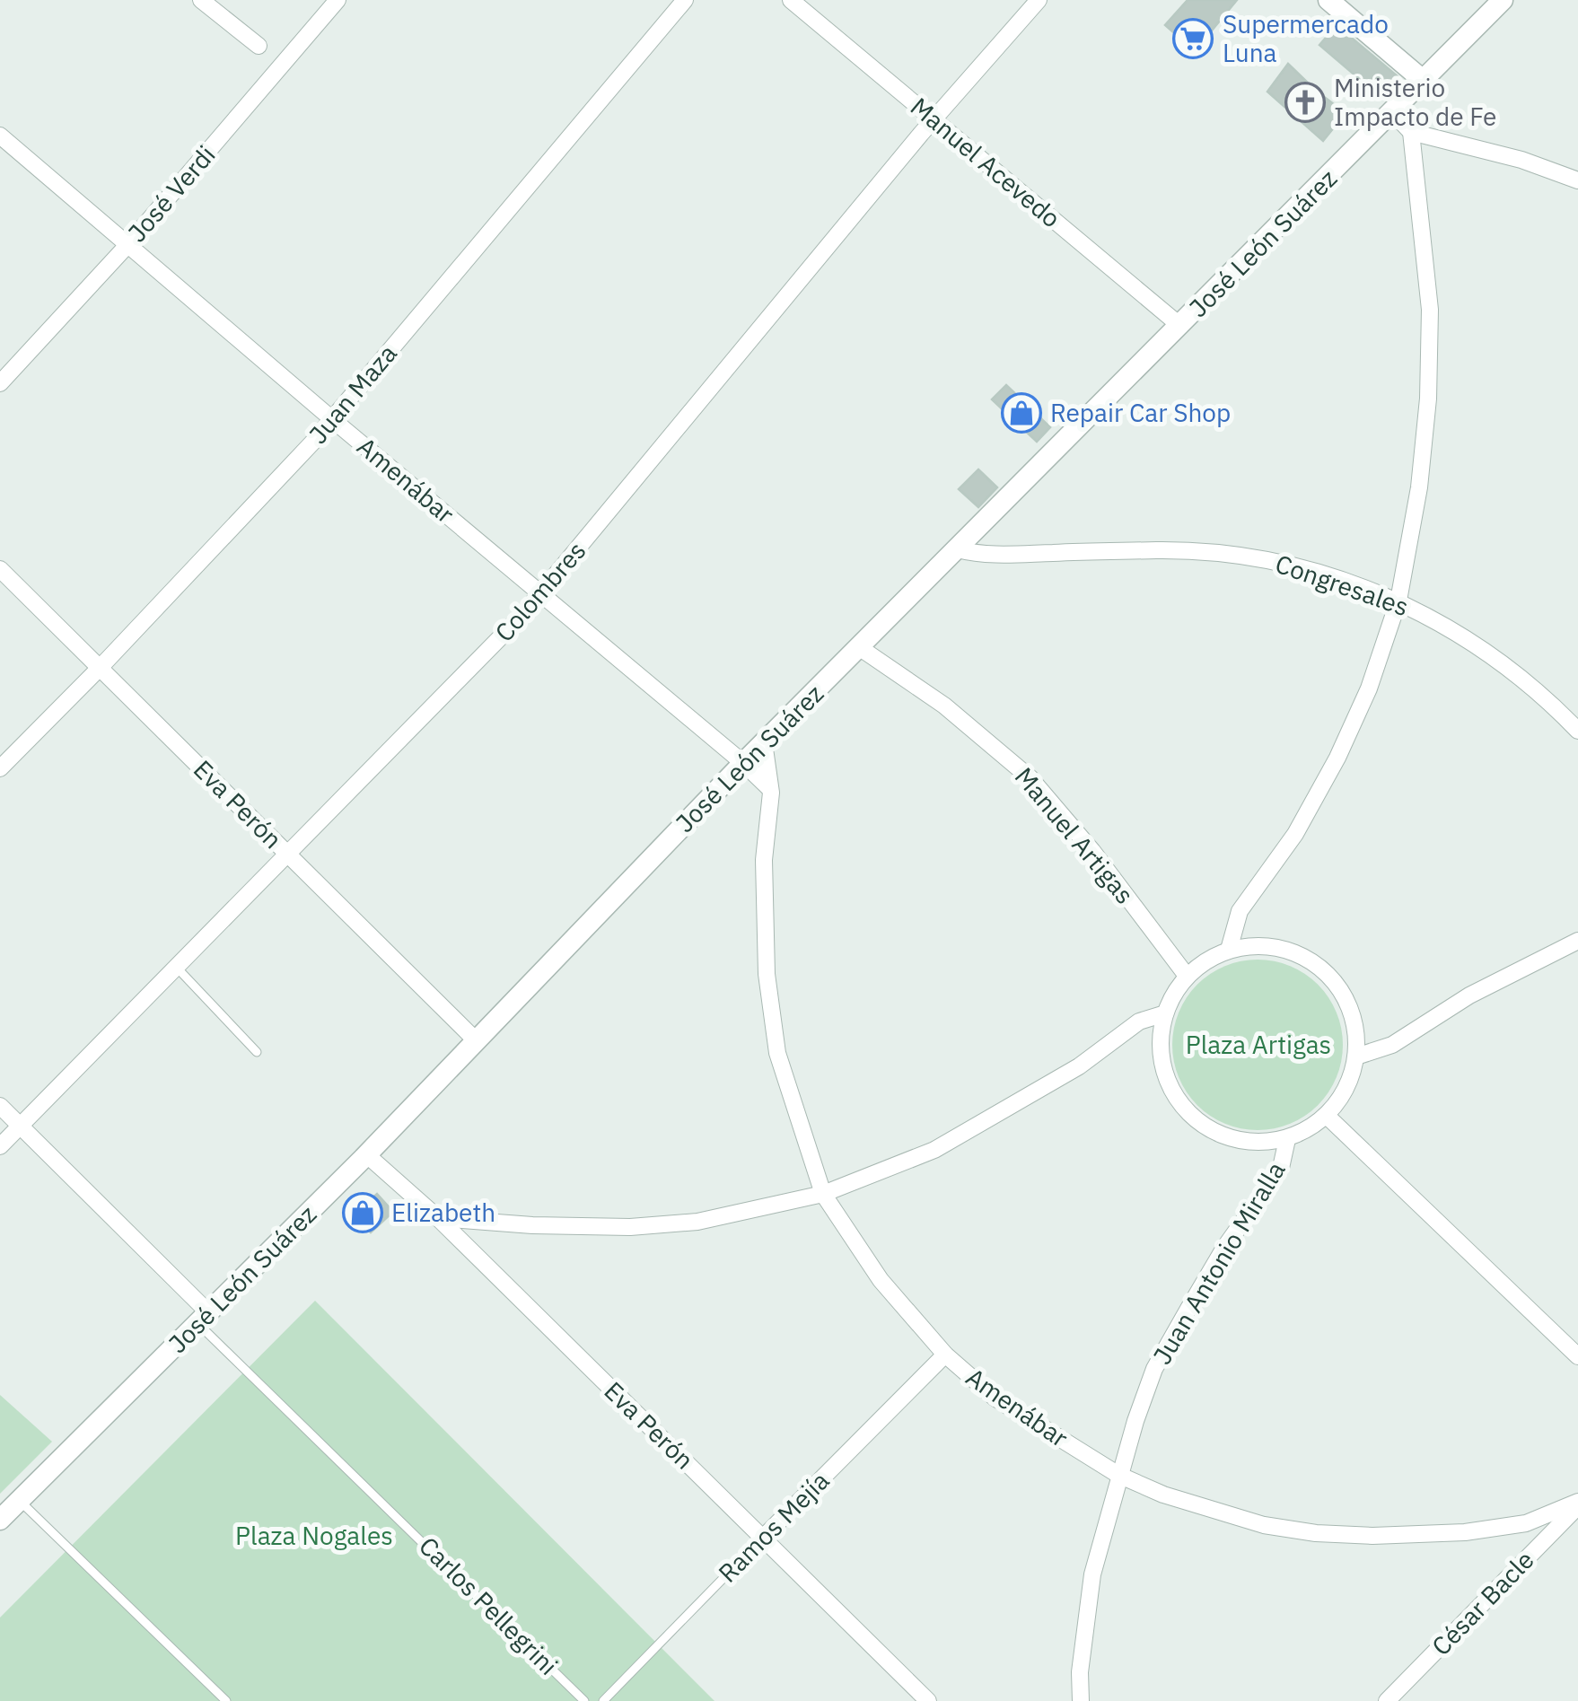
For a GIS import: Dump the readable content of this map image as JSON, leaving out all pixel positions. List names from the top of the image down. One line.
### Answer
{"streets":{"street":["Manuel Acevedo","José Verdi","José León Suárez","Juan Maza","Amenábar","Congresales","Colombres","Eva Perón","Manuel Artigas","Juan Antonio Miralla","Ramos Mejía","César Bacle","Carlos Pellegrini"]},"crossings":[["Manuel Acevedo","José León Suárez"],["Manuel Acevedo","Colombres"],["José Verdi","Amenábar"],["José León Suárez","Amenábar"],["José León Suárez","Congresales"],["José León Suárez","Eva Perón"],["José León Suárez","Manuel Artigas"],["José León Suárez","Carlos Pellegrini"],["Juan Maza","Amenábar"],["Juan Maza","Eva Perón"],["Amenábar","Colombres"],["Amenábar","Juan Antonio Miralla"],["Amenábar","Ramos Mejía"],["Amenábar","César Bacle"],["Colombres","Eva Perón"],["Colombres","Carlos Pellegrini"],["Eva Perón","Ramos Mejía"],["Manuel Artigas","Juan Antonio Miralla"]],"parks":["Plaza Artigas","Plaza Nogales"],"places":{"supermarket":["Supermercado Luna"],"church":["Ministerio Impacto de Fe"],"shop":["Repair Car Shop","Elizabeth"]}}
